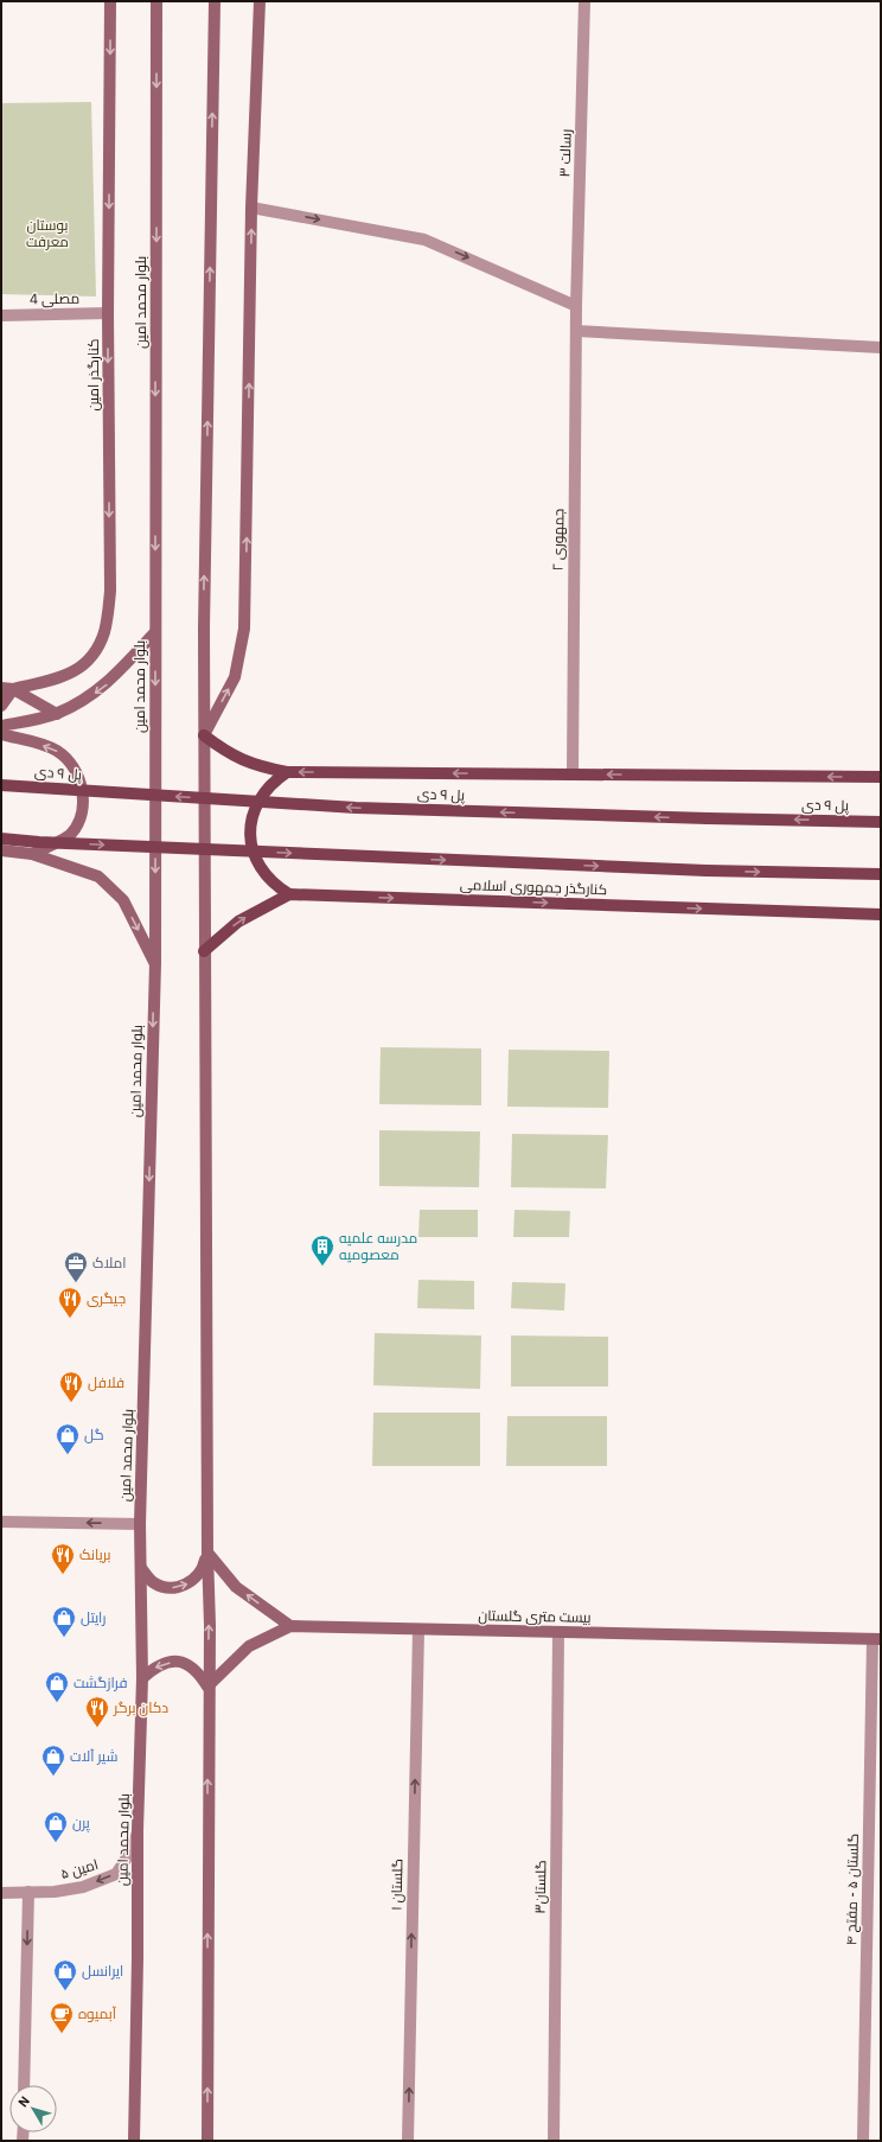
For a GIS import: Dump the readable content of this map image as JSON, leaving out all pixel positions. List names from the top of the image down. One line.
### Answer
{"streets":{"main road":["بلوار محمد امین","کنارگذر امین","پل ۹ دی","کنارگذر جمهوری اسلامی","بیست متری گلستان"],"street":["رسالت ۳","مصلی 4","جمهوری ۲","امین ۵","گلستان ۱","گلستان۳","گلستان ۵ - مفتح ۴"]},"crossings":[["رسالت ۳","جمهوری ۲"],["مصلی 4","کنارگذر امین"],["بلوار محمد امین","امین ۵"],["بیست متری گلستان","گلستان ۱"],["بیست متری گلستان","گلستان۳"],["بیست متری گلستان","گلستان ۵ - مفتح ۴"]],"one_way":["امین ۵","گلستان ۱"],"parks":["بوستان معرفت"],"places":{"building":["مدرسه علمیه معصومیه"],"office":["املاک"],"restaurant":["جیگری","فلافل","بریانک","دکان برگر"],"shop":["گل","رایتل","فرازگشت","شیر آلات","پرن","ایرانسل"],"cafe":["آبمیوه"]},"north":"top left"}
